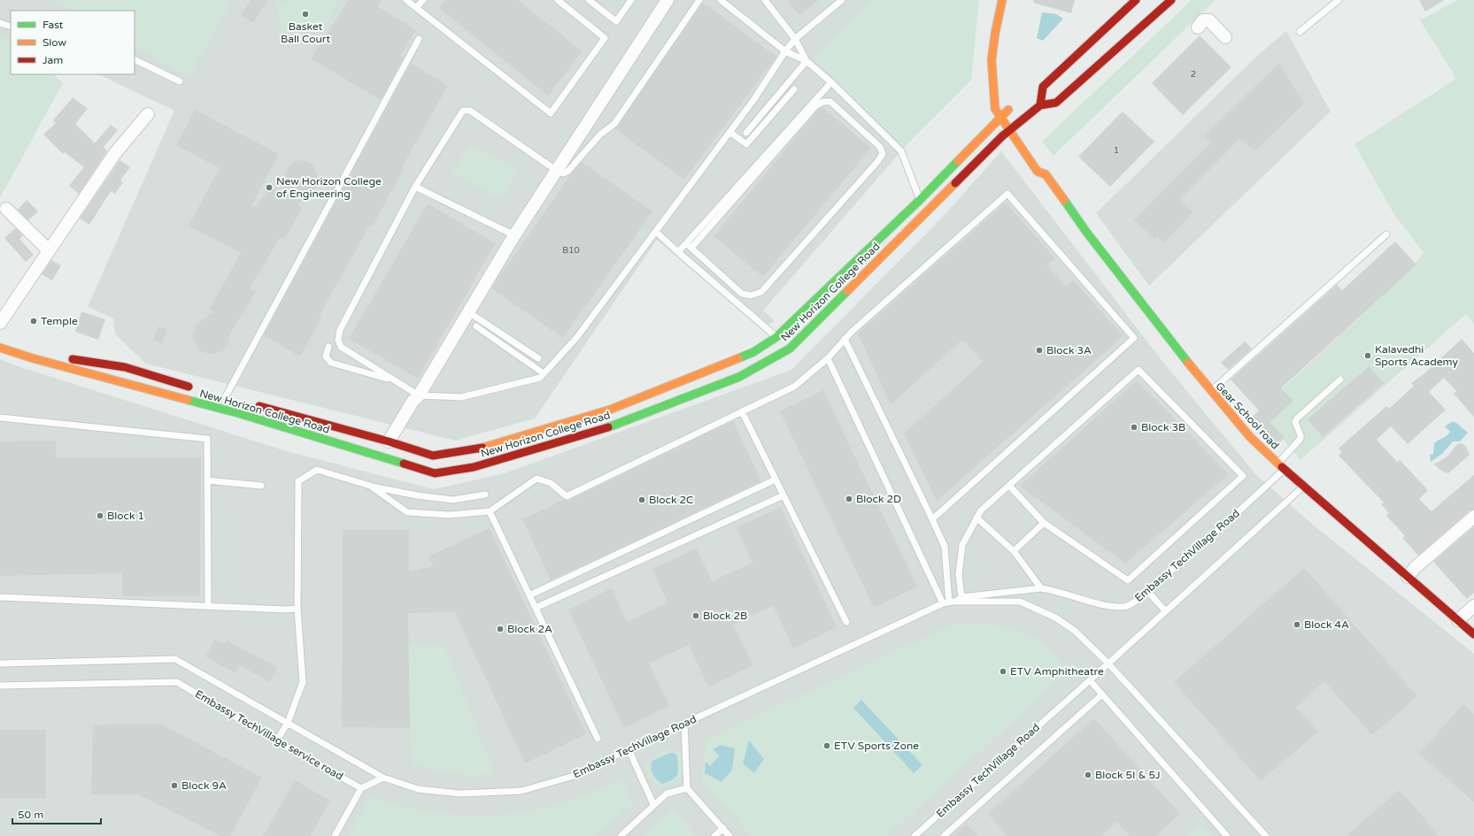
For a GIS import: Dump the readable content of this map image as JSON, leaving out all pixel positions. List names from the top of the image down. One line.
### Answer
{"streets":{"main road":["New Horizon College Road","Gear School road"],"lane":["Embassy TechVillage Road","Embassy TechVillage service road"]},"crossings":[["New Horizon College Road","Gear School road"],["Gear School road","Embassy TechVillage Road"]],"places":["Basket Ball Court","New Horizon College of Engineering","Temple","Block 3A","Kalavedhi Sports Academy","Block 3B","Block 2D","Block 2C","Block 1","Block 2B","Block 4A","Block 2A","ETV Amphitheatre","ETV Sports Zone","Block 5I & 5J","Block 9A"],"house_numbers":["2","1","B10"],"legend":["Fast","Slow","Jam"],"scale_bar":"50 m"}
